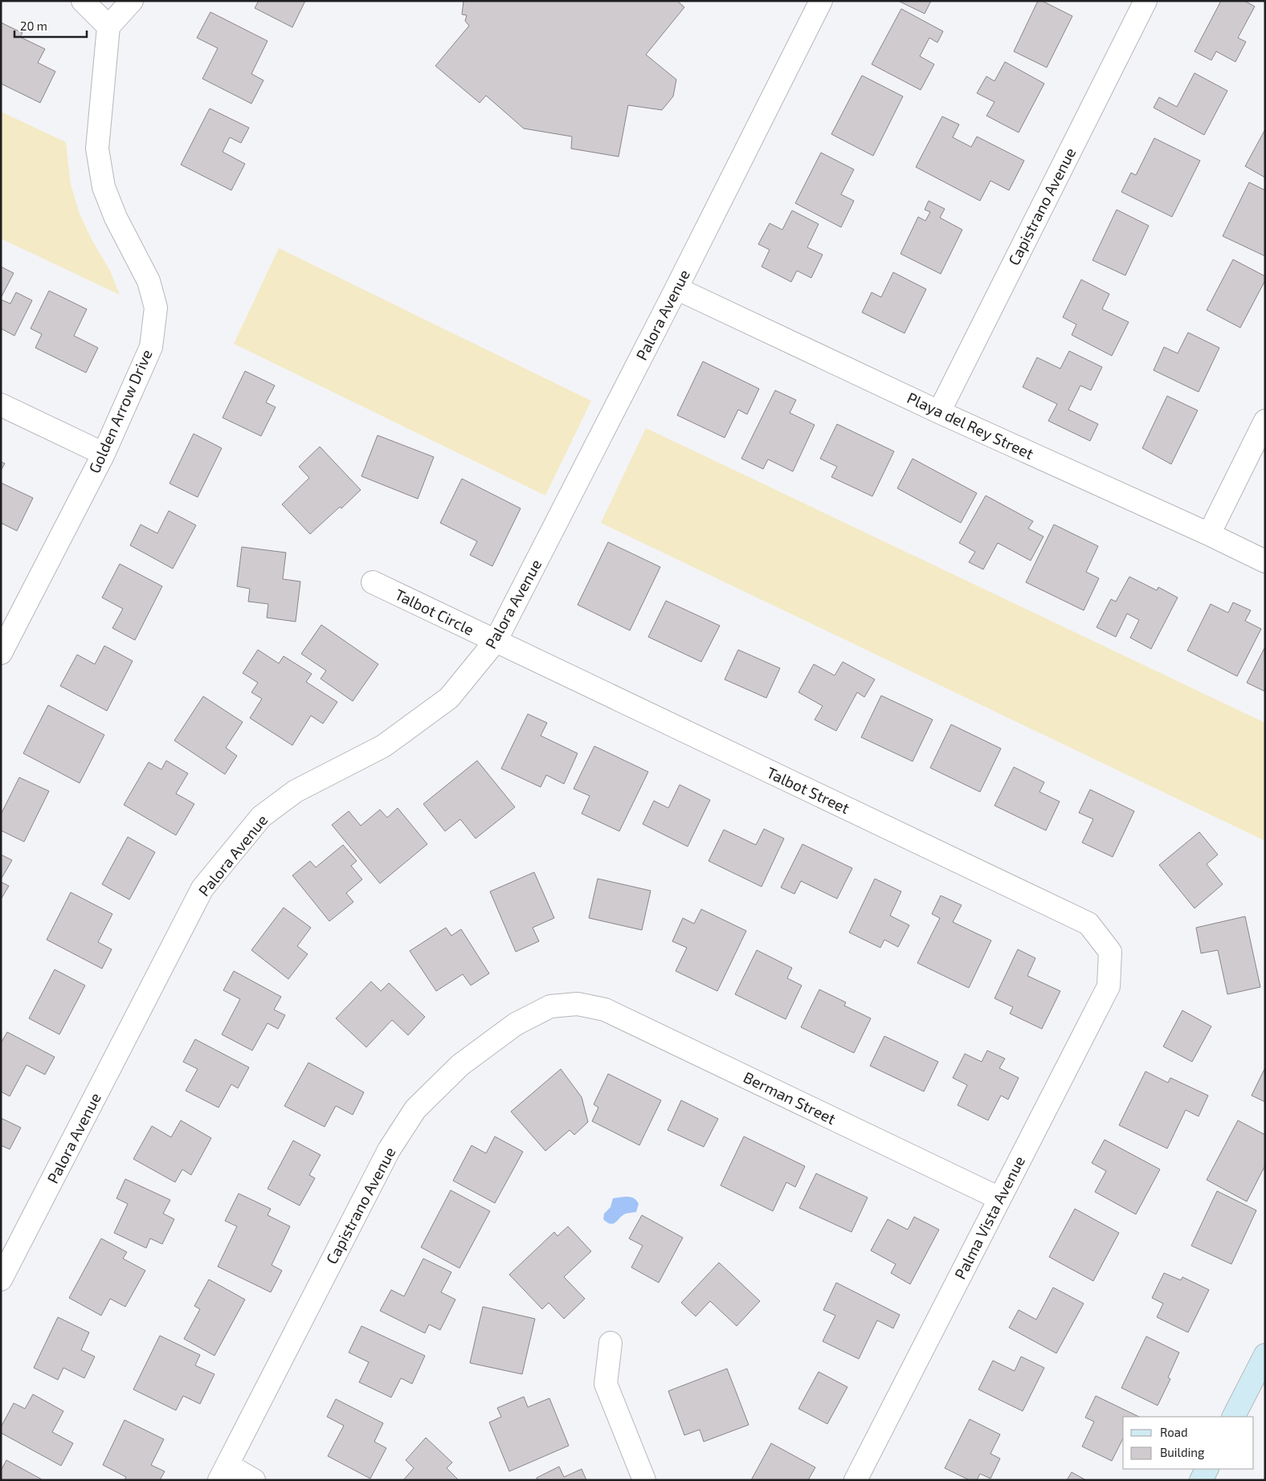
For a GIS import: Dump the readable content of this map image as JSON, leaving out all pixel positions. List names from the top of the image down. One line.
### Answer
{"streets":{"street":["Capistrano Avenue","Palora Avenue","Golden Arrow Drive","Playa del Rey Street","Talbot Circle","Talbot Street","Berman Street","Palma Vista Avenue"]},"crossings":[["Capistrano Avenue","Playa del Rey Street"],["Capistrano Avenue","Berman Street"],["Palora Avenue","Playa del Rey Street"],["Palora Avenue","Talbot Circle"],["Palora Avenue","Talbot Street"],["Talbot Circle","Talbot Street"],["Talbot Street","Palma Vista Avenue"],["Berman Street","Palma Vista Avenue"]],"legend":["Road","Building"],"scale_bar":"20 m"}
